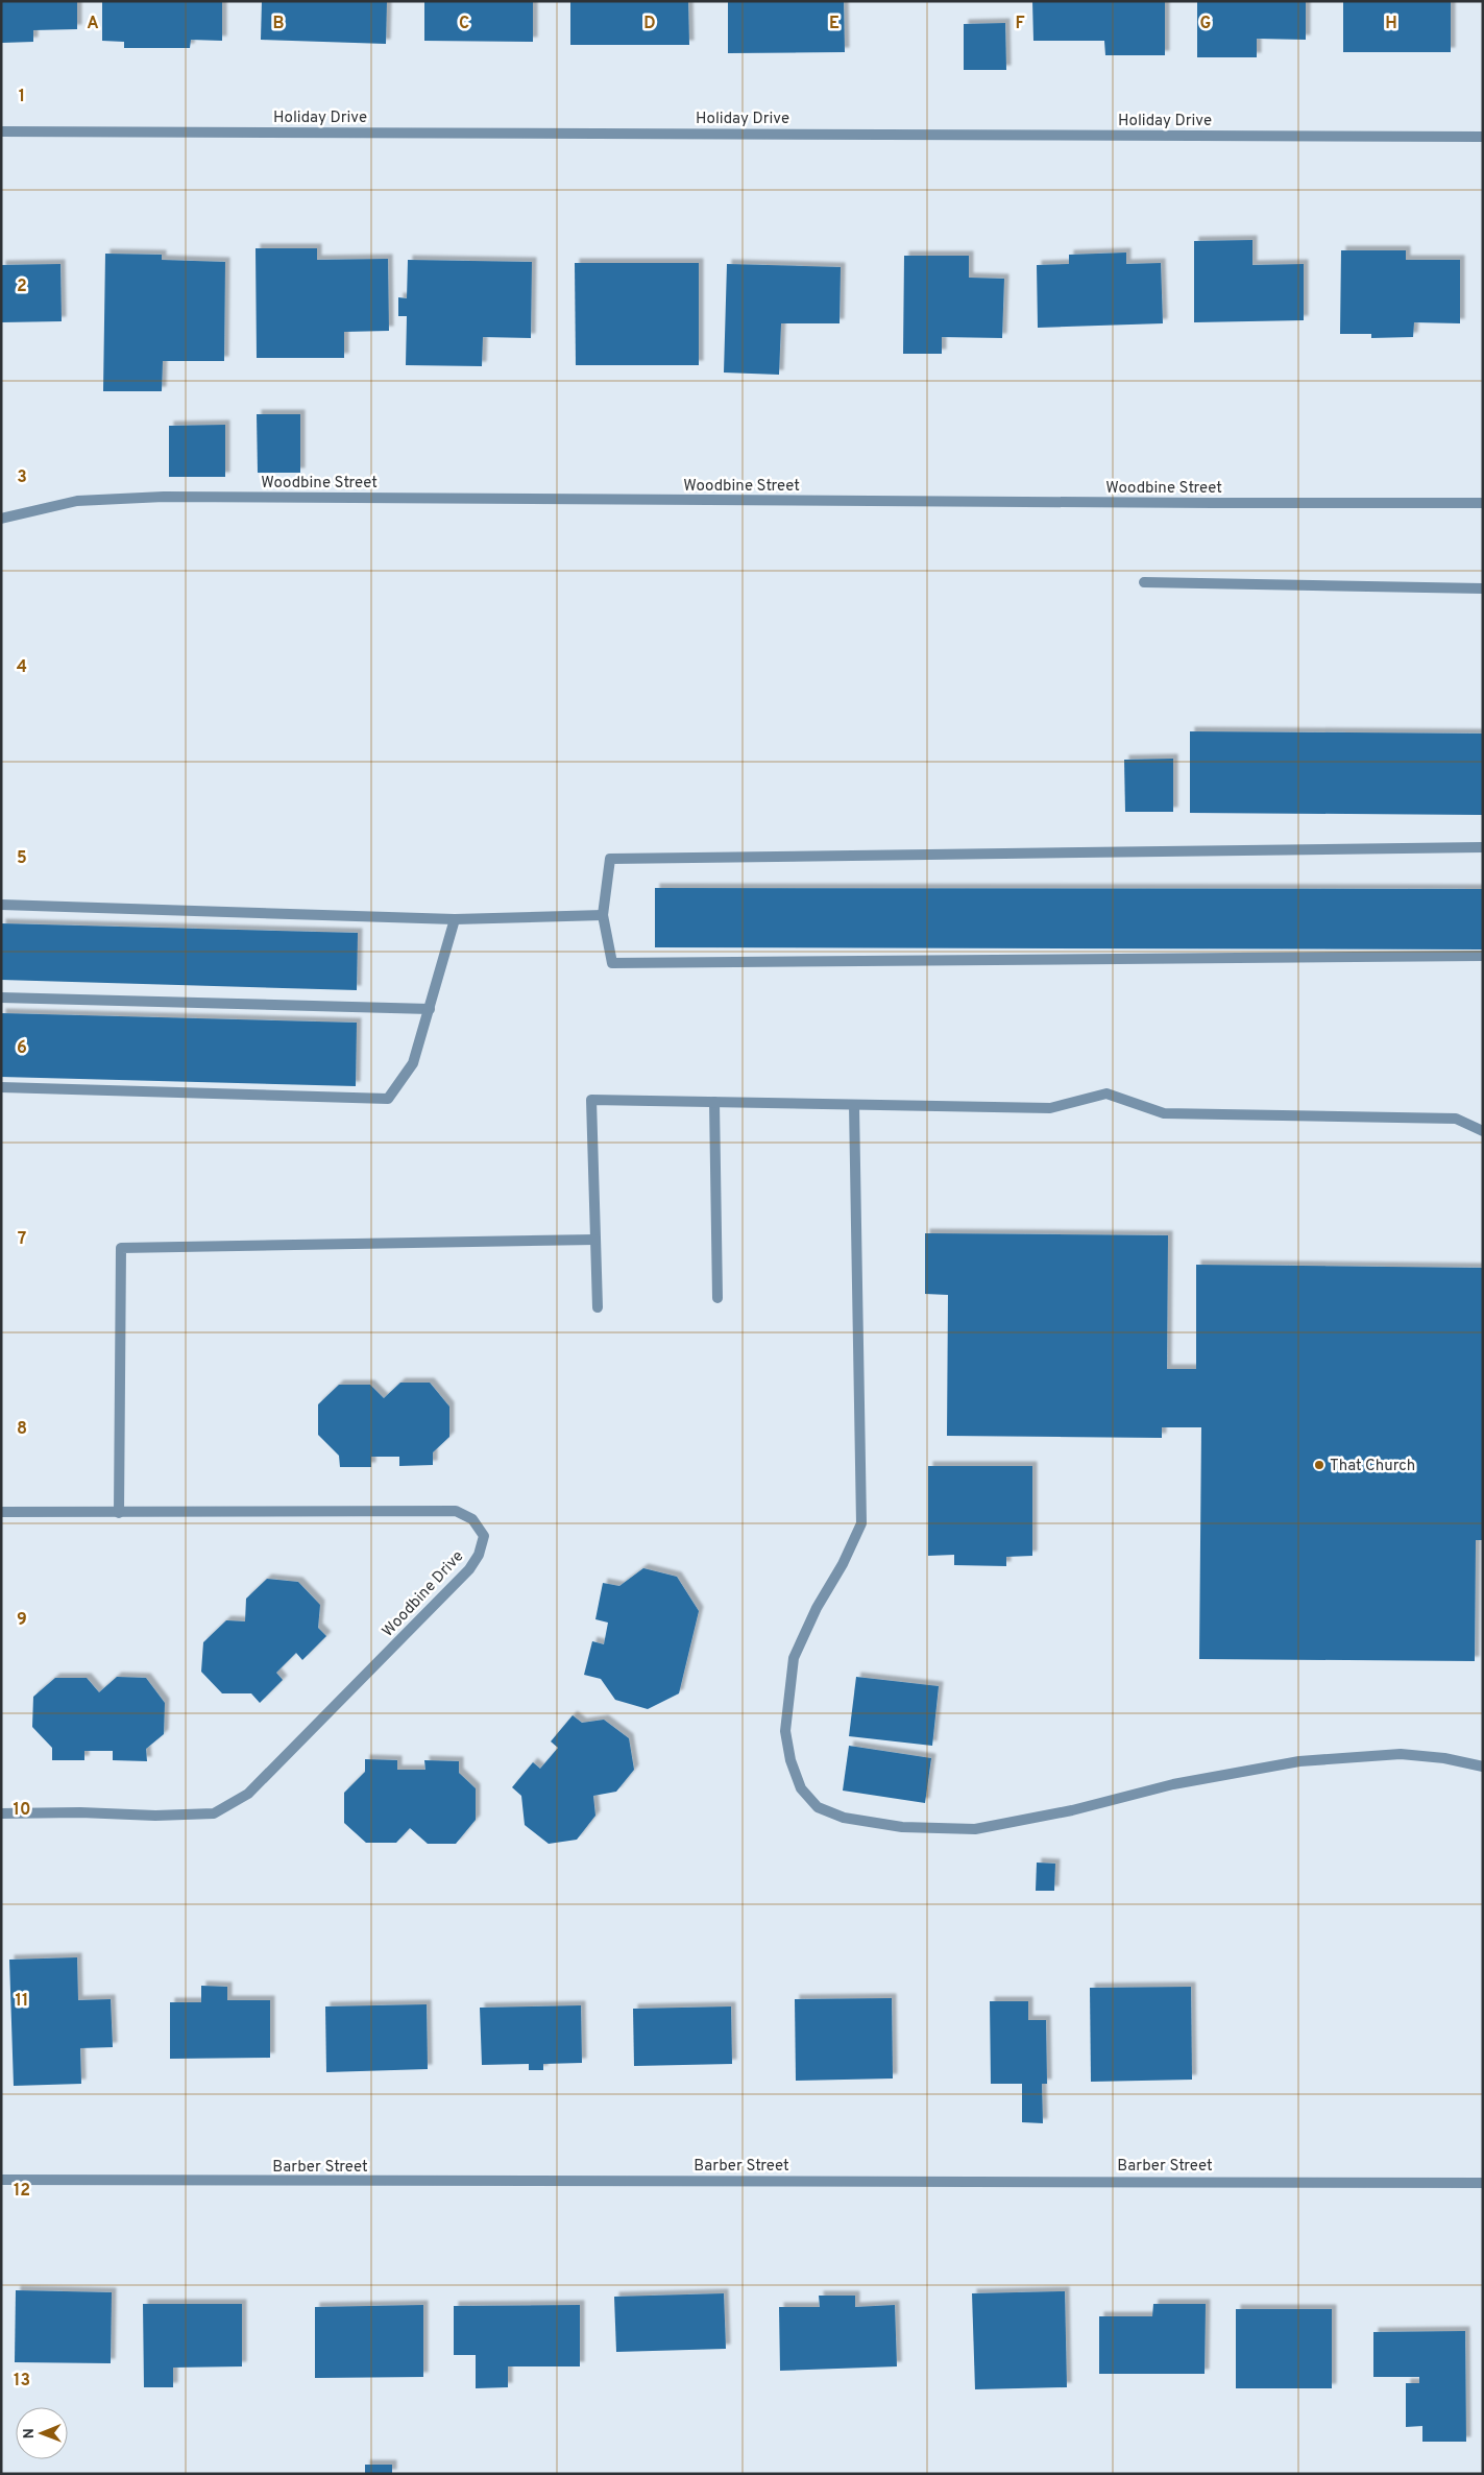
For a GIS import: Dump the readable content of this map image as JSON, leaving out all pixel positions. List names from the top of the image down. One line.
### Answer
{"streets":{"street":["Holiday Drive","Woodbine Street","Woodbine Drive","Barber Street"]},"places":["That Church"],"north":"left","grid":{"columns":["A","B","C","D","E","F","G","H"],"rows":["1","2","3","4","5","6","7","8","9","10","11","12","13"]}}
